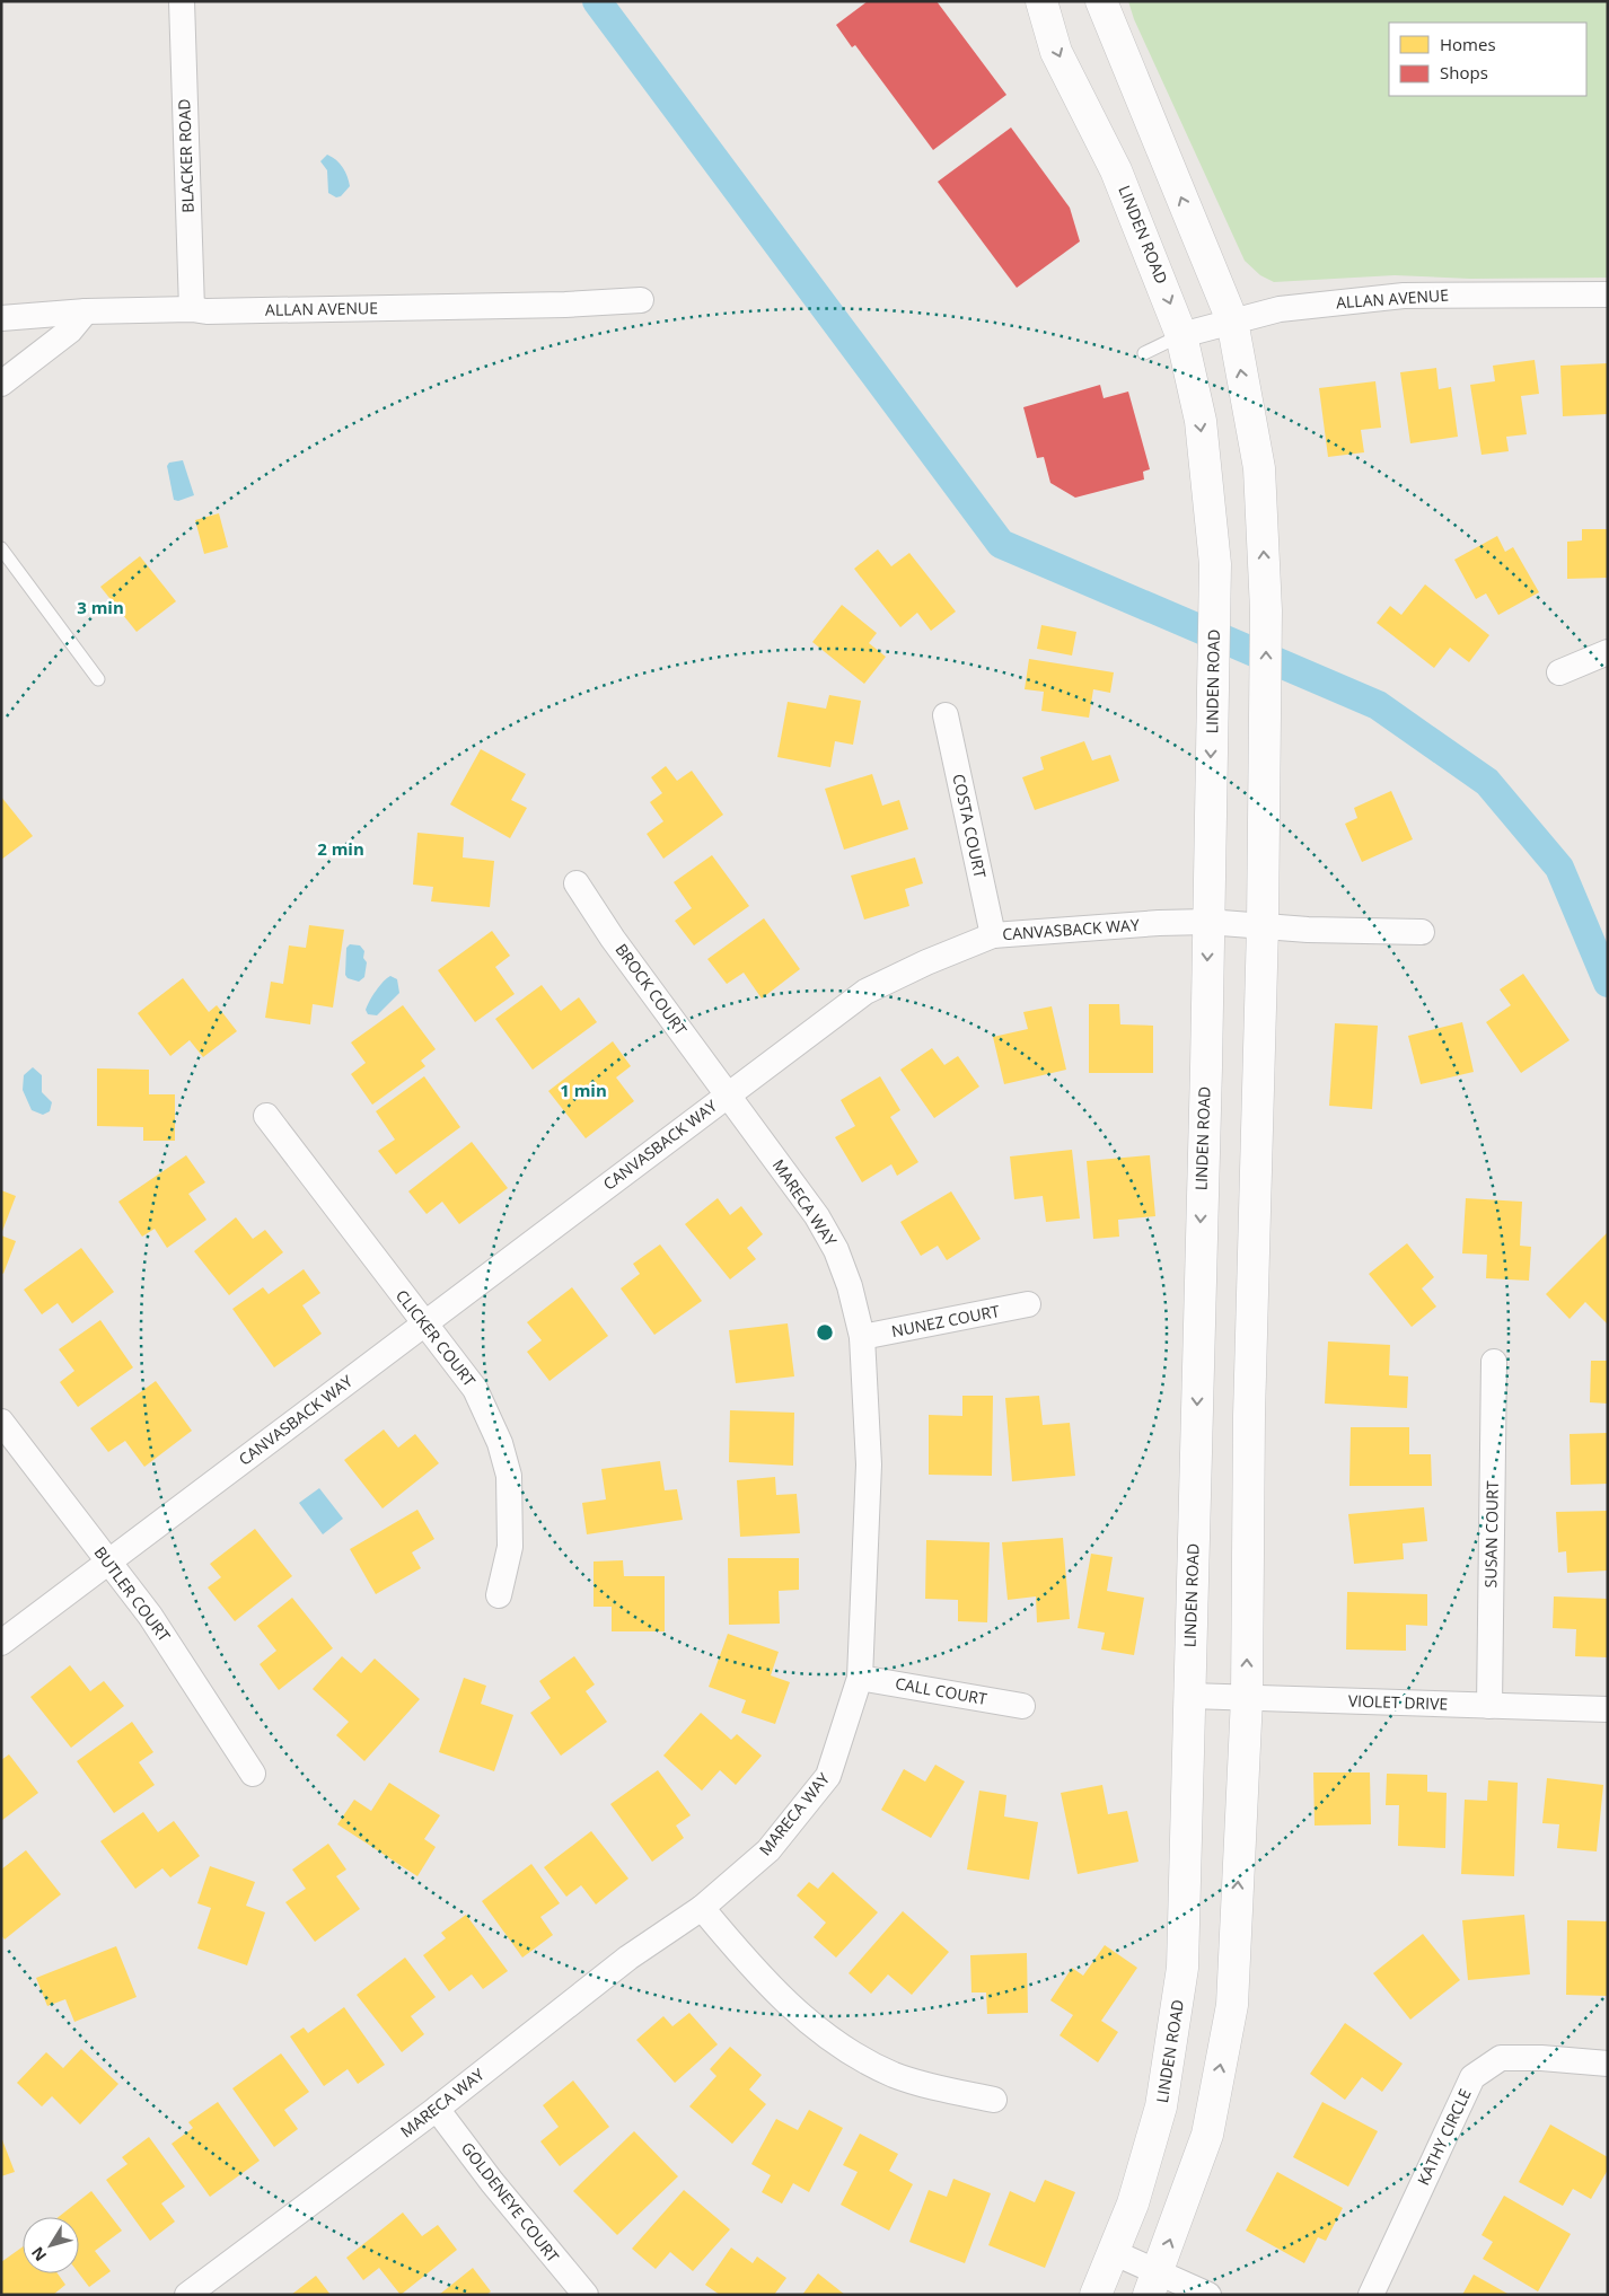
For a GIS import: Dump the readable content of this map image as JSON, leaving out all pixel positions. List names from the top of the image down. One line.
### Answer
{"streets":{"street":["BLACKER ROAD","LINDEN ROAD","ALLAN AVENUE","COSTA COURT","CANVASBACK WAY","BROCK COURT","MARECA WAY","NUNEZ COURT","CLICKER COURT","SUSAN COURT","BUTLER COURT","CALL COURT","VIOLET DRIVE","KATHY CIRCLE","GOLDENEYE COURT"]},"crossings":[["BLACKER ROAD","ALLAN AVENUE"],["LINDEN ROAD","ALLAN AVENUE"],["LINDEN ROAD","CANVASBACK WAY"],["LINDEN ROAD","VIOLET DRIVE"],["COSTA COURT","CANVASBACK WAY"],["CANVASBACK WAY","BROCK COURT"],["CANVASBACK WAY","MARECA WAY"],["CANVASBACK WAY","CLICKER COURT"],["CANVASBACK WAY","BUTLER COURT"],["BROCK COURT","MARECA WAY"],["MARECA WAY","NUNEZ COURT"],["MARECA WAY","CALL COURT"],["MARECA WAY","GOLDENEYE COURT"],["SUSAN COURT","VIOLET DRIVE"]],"legend":["Homes","Shops"],"north":"bottom left","rings":["3 min","2 min","1 min"]}
